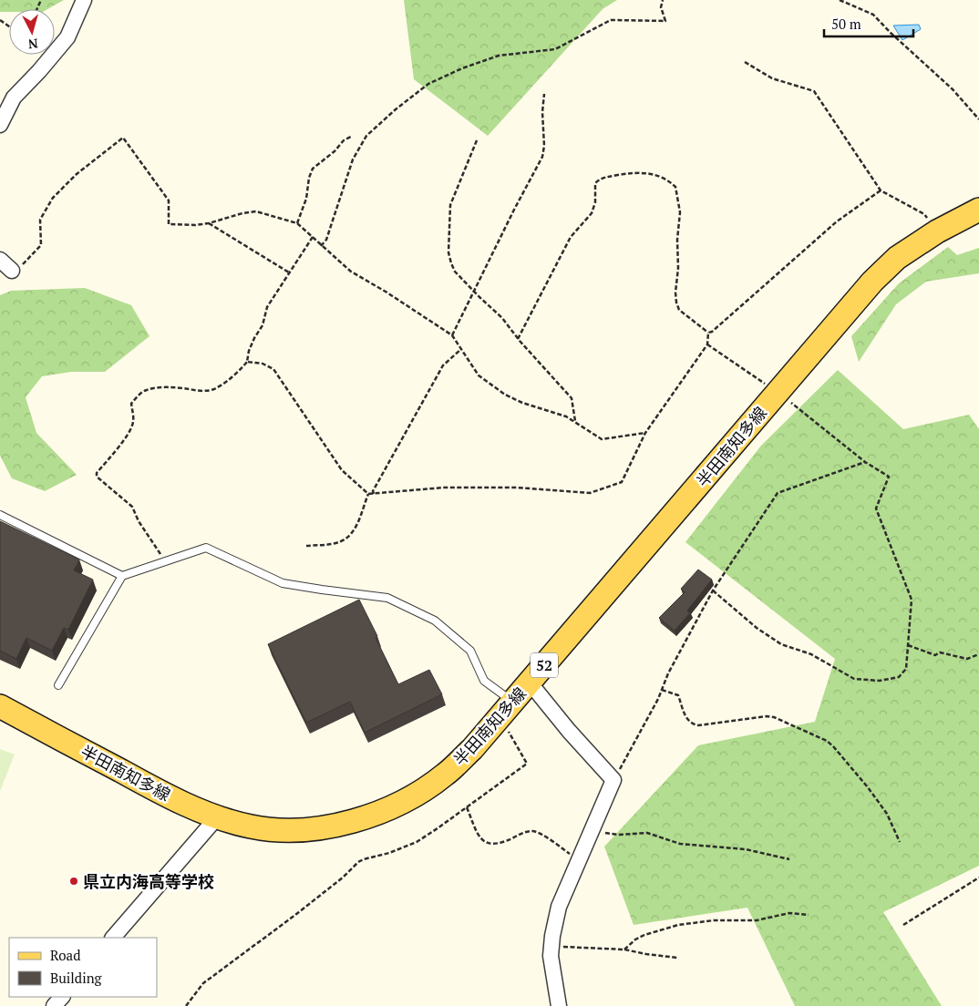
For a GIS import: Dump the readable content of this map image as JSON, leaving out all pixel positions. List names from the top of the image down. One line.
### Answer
{"streets":{"main road":["半田南知多線","52"]},"places":["県立内海高等学校"],"legend":["Road","Building"],"scale_bar":"50 m","north":"bottom"}
